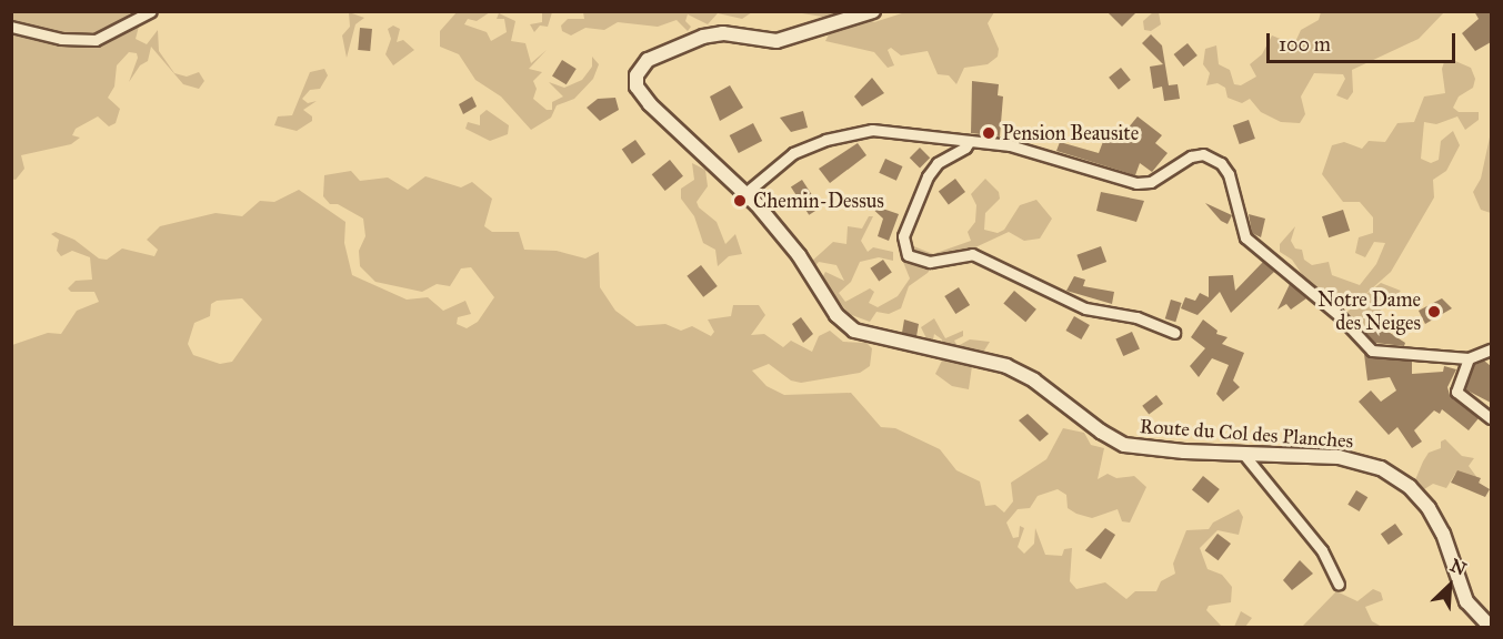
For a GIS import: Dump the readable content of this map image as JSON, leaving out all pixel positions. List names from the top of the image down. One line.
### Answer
{"streets":{"street":["Route du Col des Planches"]},"places":["Pension Beausite","Chemin-Dessus","Notre Dame des Neiges"],"scale_bar":"100 m","north":"top right"}
